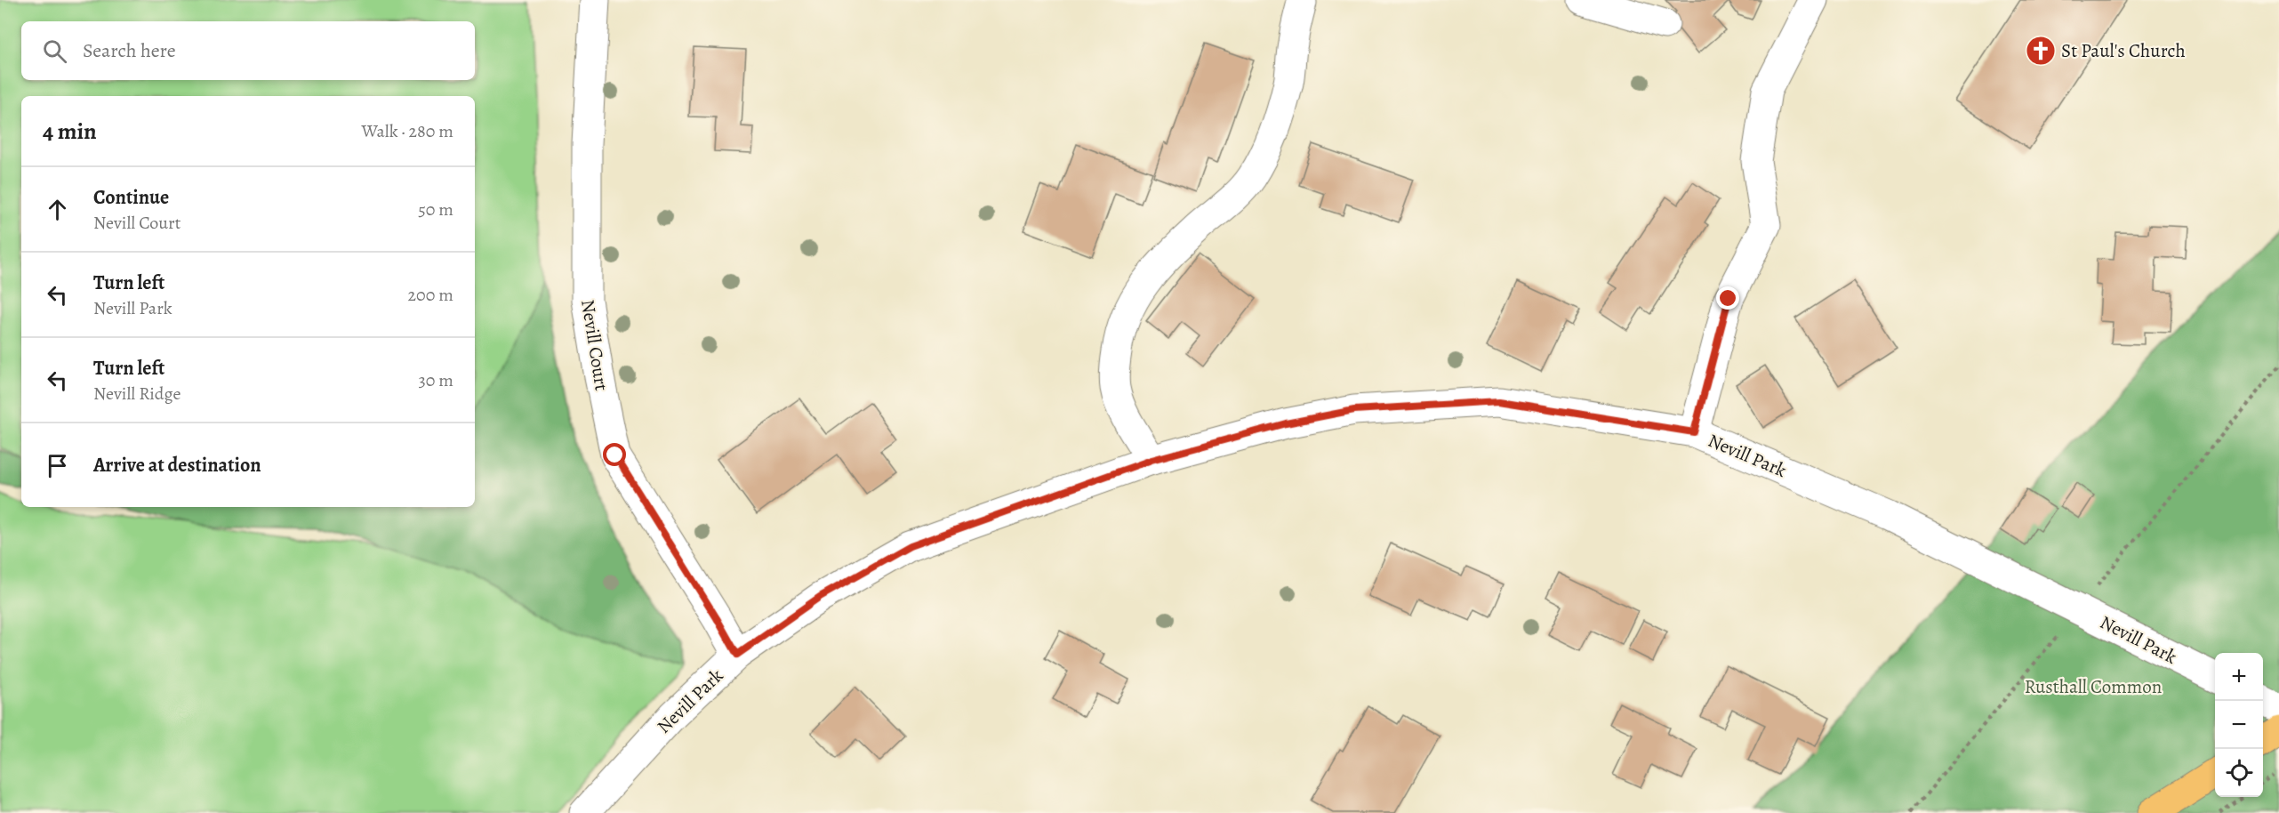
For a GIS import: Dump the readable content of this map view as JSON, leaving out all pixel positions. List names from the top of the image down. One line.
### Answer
{"streets":{"street":["Nevill Court","Nevill Park"]},"crossings":[["Nevill Court","Nevill Park"]],"parks":["Rusthall Common"],"places":{"church":["St Paul's Church"]},"page":{"search":"Search here","heading":["4 min","Walk · 280 m"],"list":[["Continue","Nevill Court","50 m"],["Turn left","Nevill Park","200 m"],["Turn left","Nevill Ridge","30 m"],"Arrive at destination"],"map_buttons":["+","−"]}}
